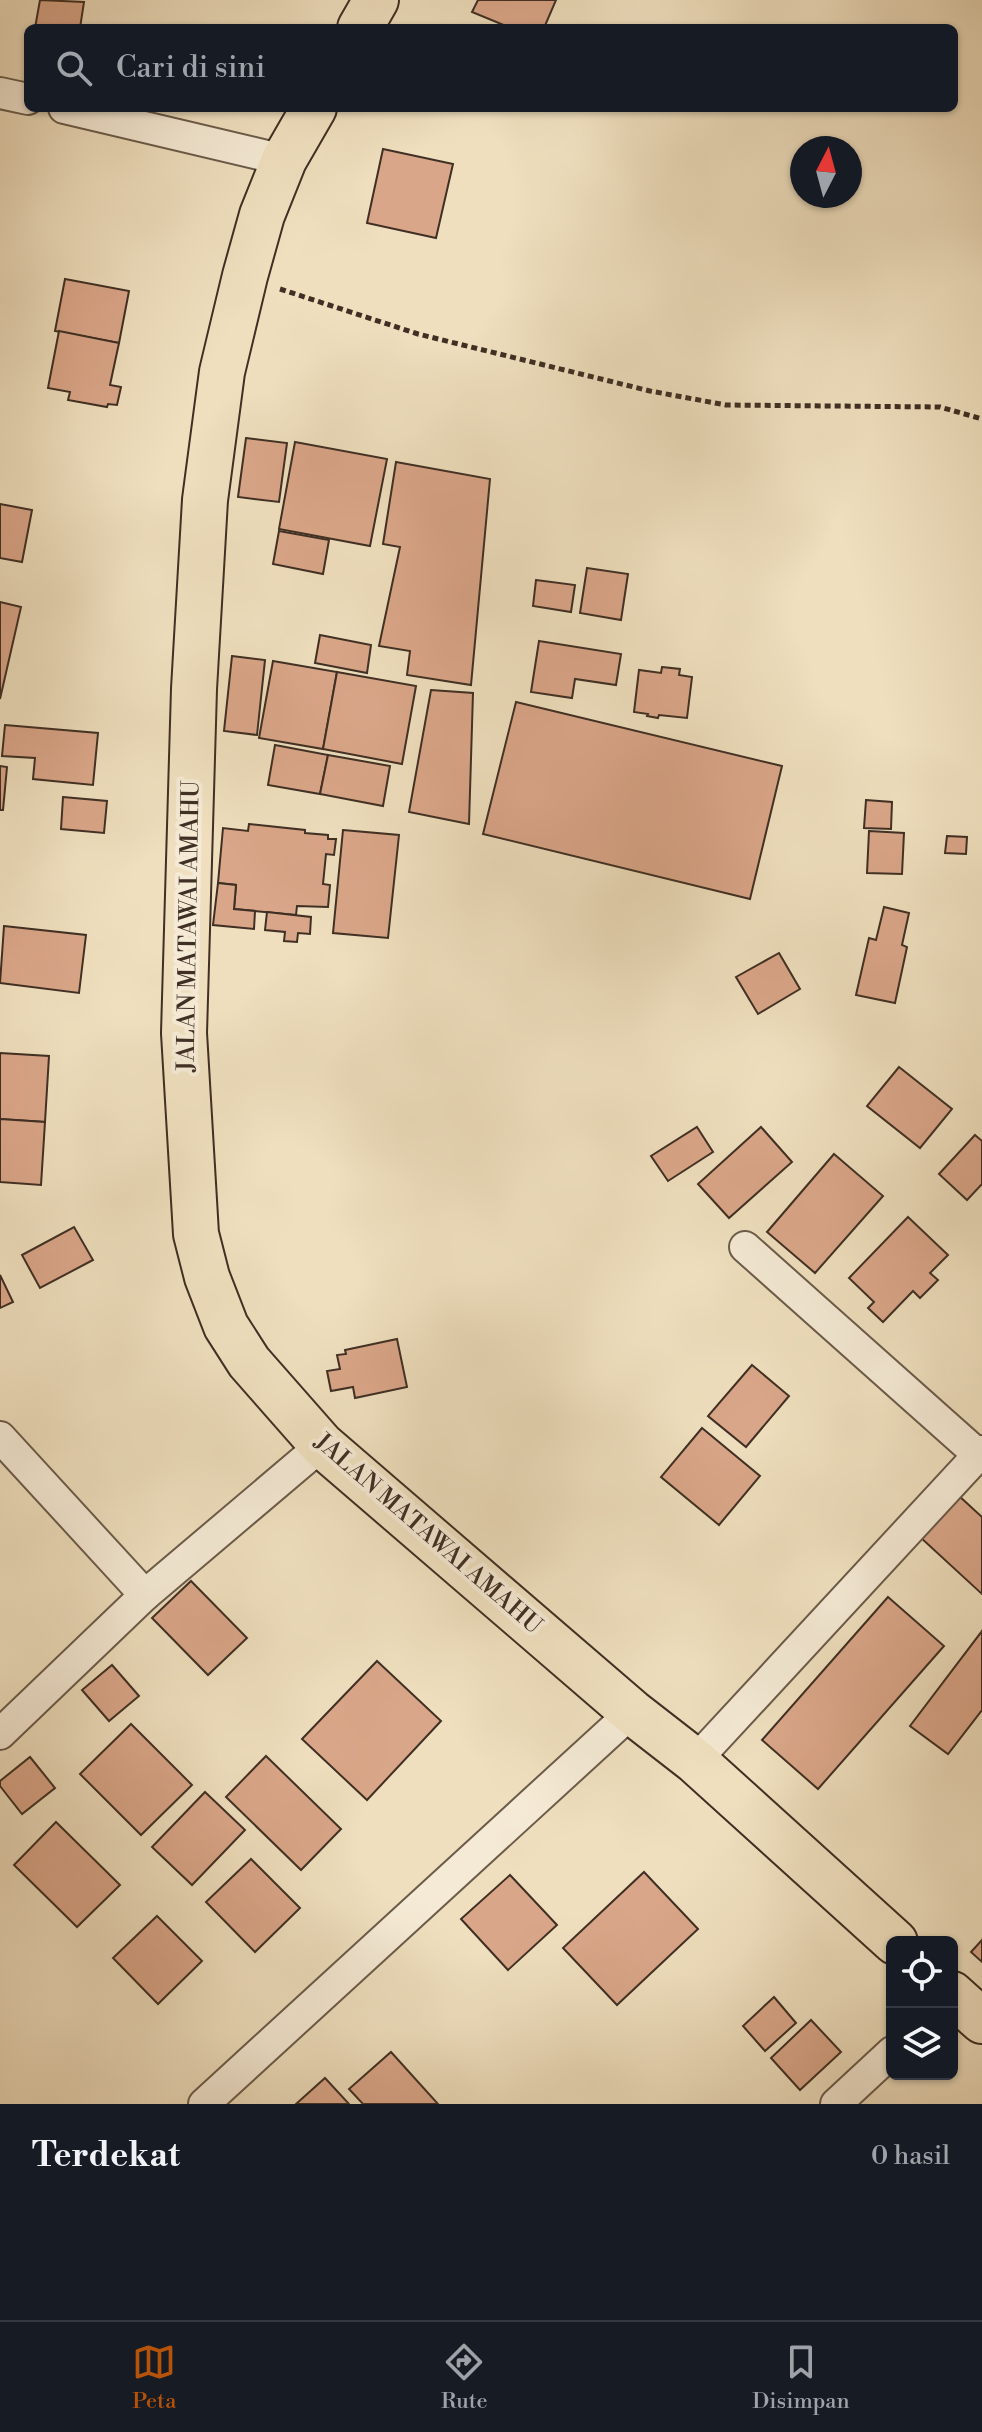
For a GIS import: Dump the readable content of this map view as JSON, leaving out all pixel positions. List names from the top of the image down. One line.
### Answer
{"streets":{"highway":["JALAN MATAWAI AMAHU"]},"north":"top","page":{"search":"Cari di sini","heading":["Terdekat","0 hasil"],"nav":["Peta","Rute","Disimpan"]}}
